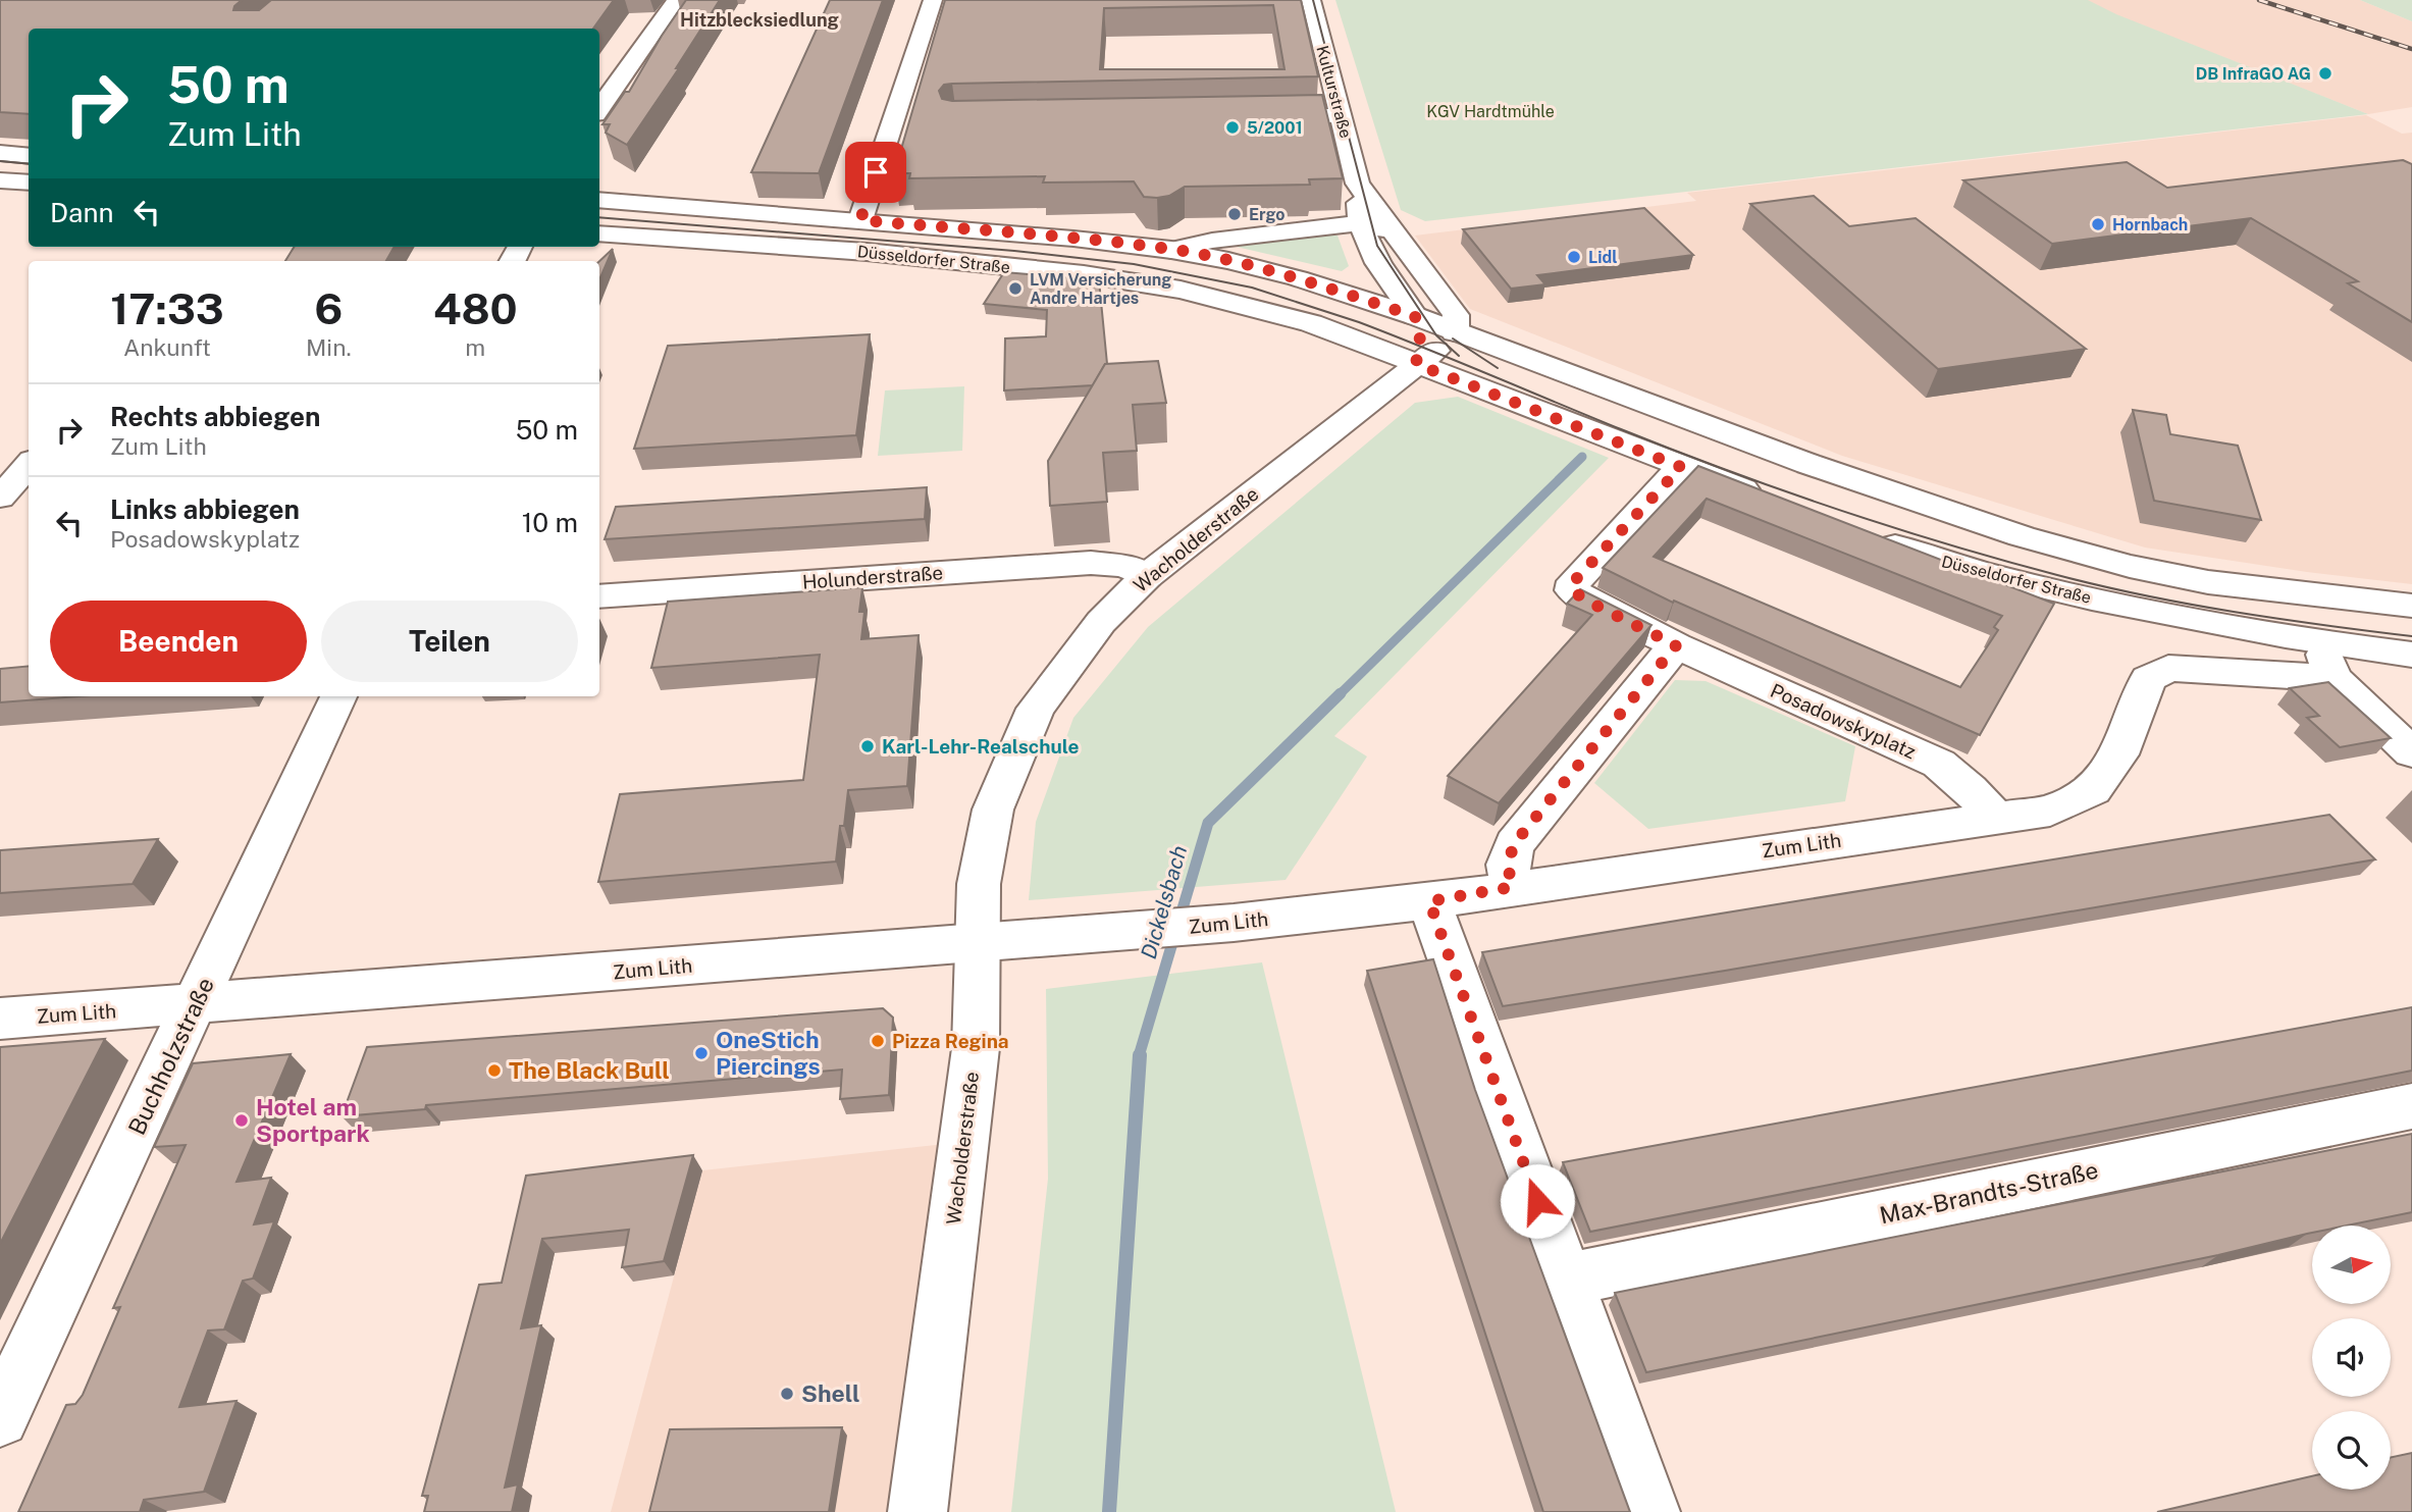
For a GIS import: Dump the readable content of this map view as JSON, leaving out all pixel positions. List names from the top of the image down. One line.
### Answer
{"streets":{"street":["Kulturstraße","Düsseldorfer Straße","Wacholderstraße","Holunderstraße","Posadowskyplatz","Zum Lith","Buchholzstraße","Max-Brandts-Straße"]},"crossings":[["Kulturstraße","Düsseldorfer Straße"],["Kulturstraße","Wacholderstraße"],["Düsseldorfer Straße","Wacholderstraße"],["Düsseldorfer Straße","Posadowskyplatz"],["Düsseldorfer Straße","Zum Lith"],["Wacholderstraße","Holunderstraße"],["Wacholderstraße","Zum Lith"],["Posadowskyplatz","Zum Lith"],["Zum Lith","Buchholzstraße"]],"districts":["Hitzblecksiedlung"],"water":["Dickelsbach"],"parks":["KGV Hardtmühle"],"places":["DB InfraGO AG","5/2001","Ergo","Hornbach","Lidl","LVM Versicherung Andre Hartjes","Karl-Lehr-Realschule","Pizza Regina","OneStich Piercings","The Black Bull","Hotel am Sportpark","Shell"],"north":"right","page":{"turn":["50 m","Zum Lith"],"then":"Dann","eta":["17:33","Ankunft","6","Min.","480","m"],"list":[{"name":"Rechts abbiegen","note":"Zum Lith","value":"50 m"},{"name":"Links abbiegen","note":"Posadowskyplatz","value":"10 m"}],"buttons":["Beenden","Teilen"]}}
